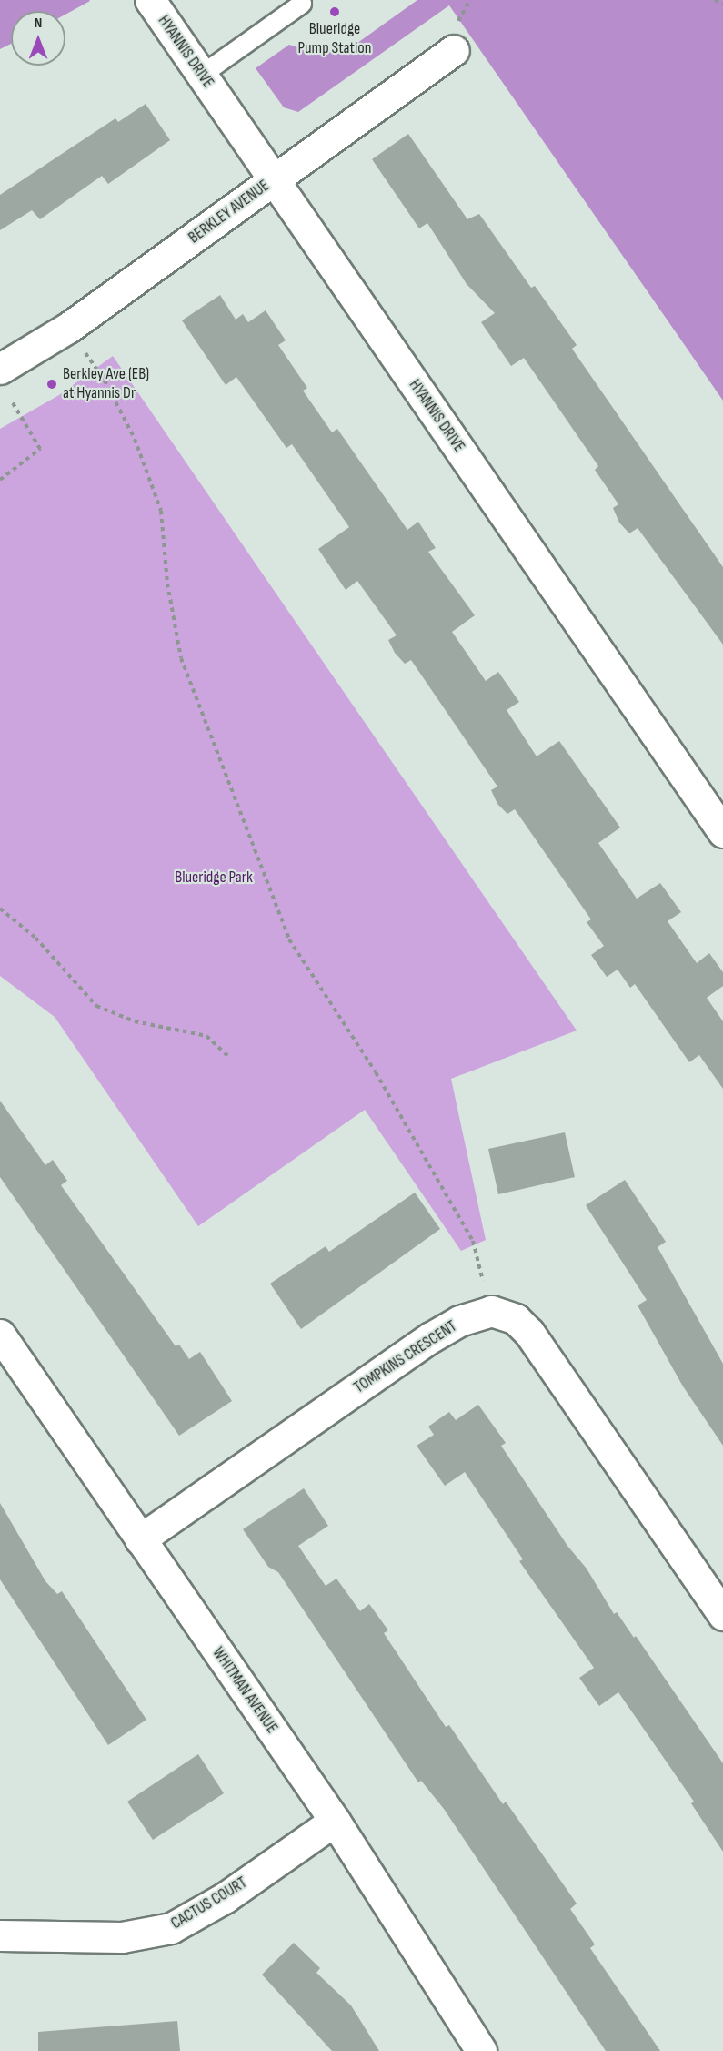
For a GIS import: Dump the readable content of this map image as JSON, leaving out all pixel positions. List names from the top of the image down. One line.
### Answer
{"streets":{"street":["HYANNIS DRIVE","BERKLEY AVENUE","TOMPKINS CRESCENT","WHITMAN AVENUE","CACTUS COURT"]},"crossings":[["HYANNIS DRIVE","BERKLEY AVENUE"],["TOMPKINS CRESCENT","WHITMAN AVENUE"],["WHITMAN AVENUE","CACTUS COURT"]],"parks":["Blueridge Park"],"places":["Blueridge Pump Station","Berkley Ave (EB) at Hyannis Dr"],"north":"top"}
